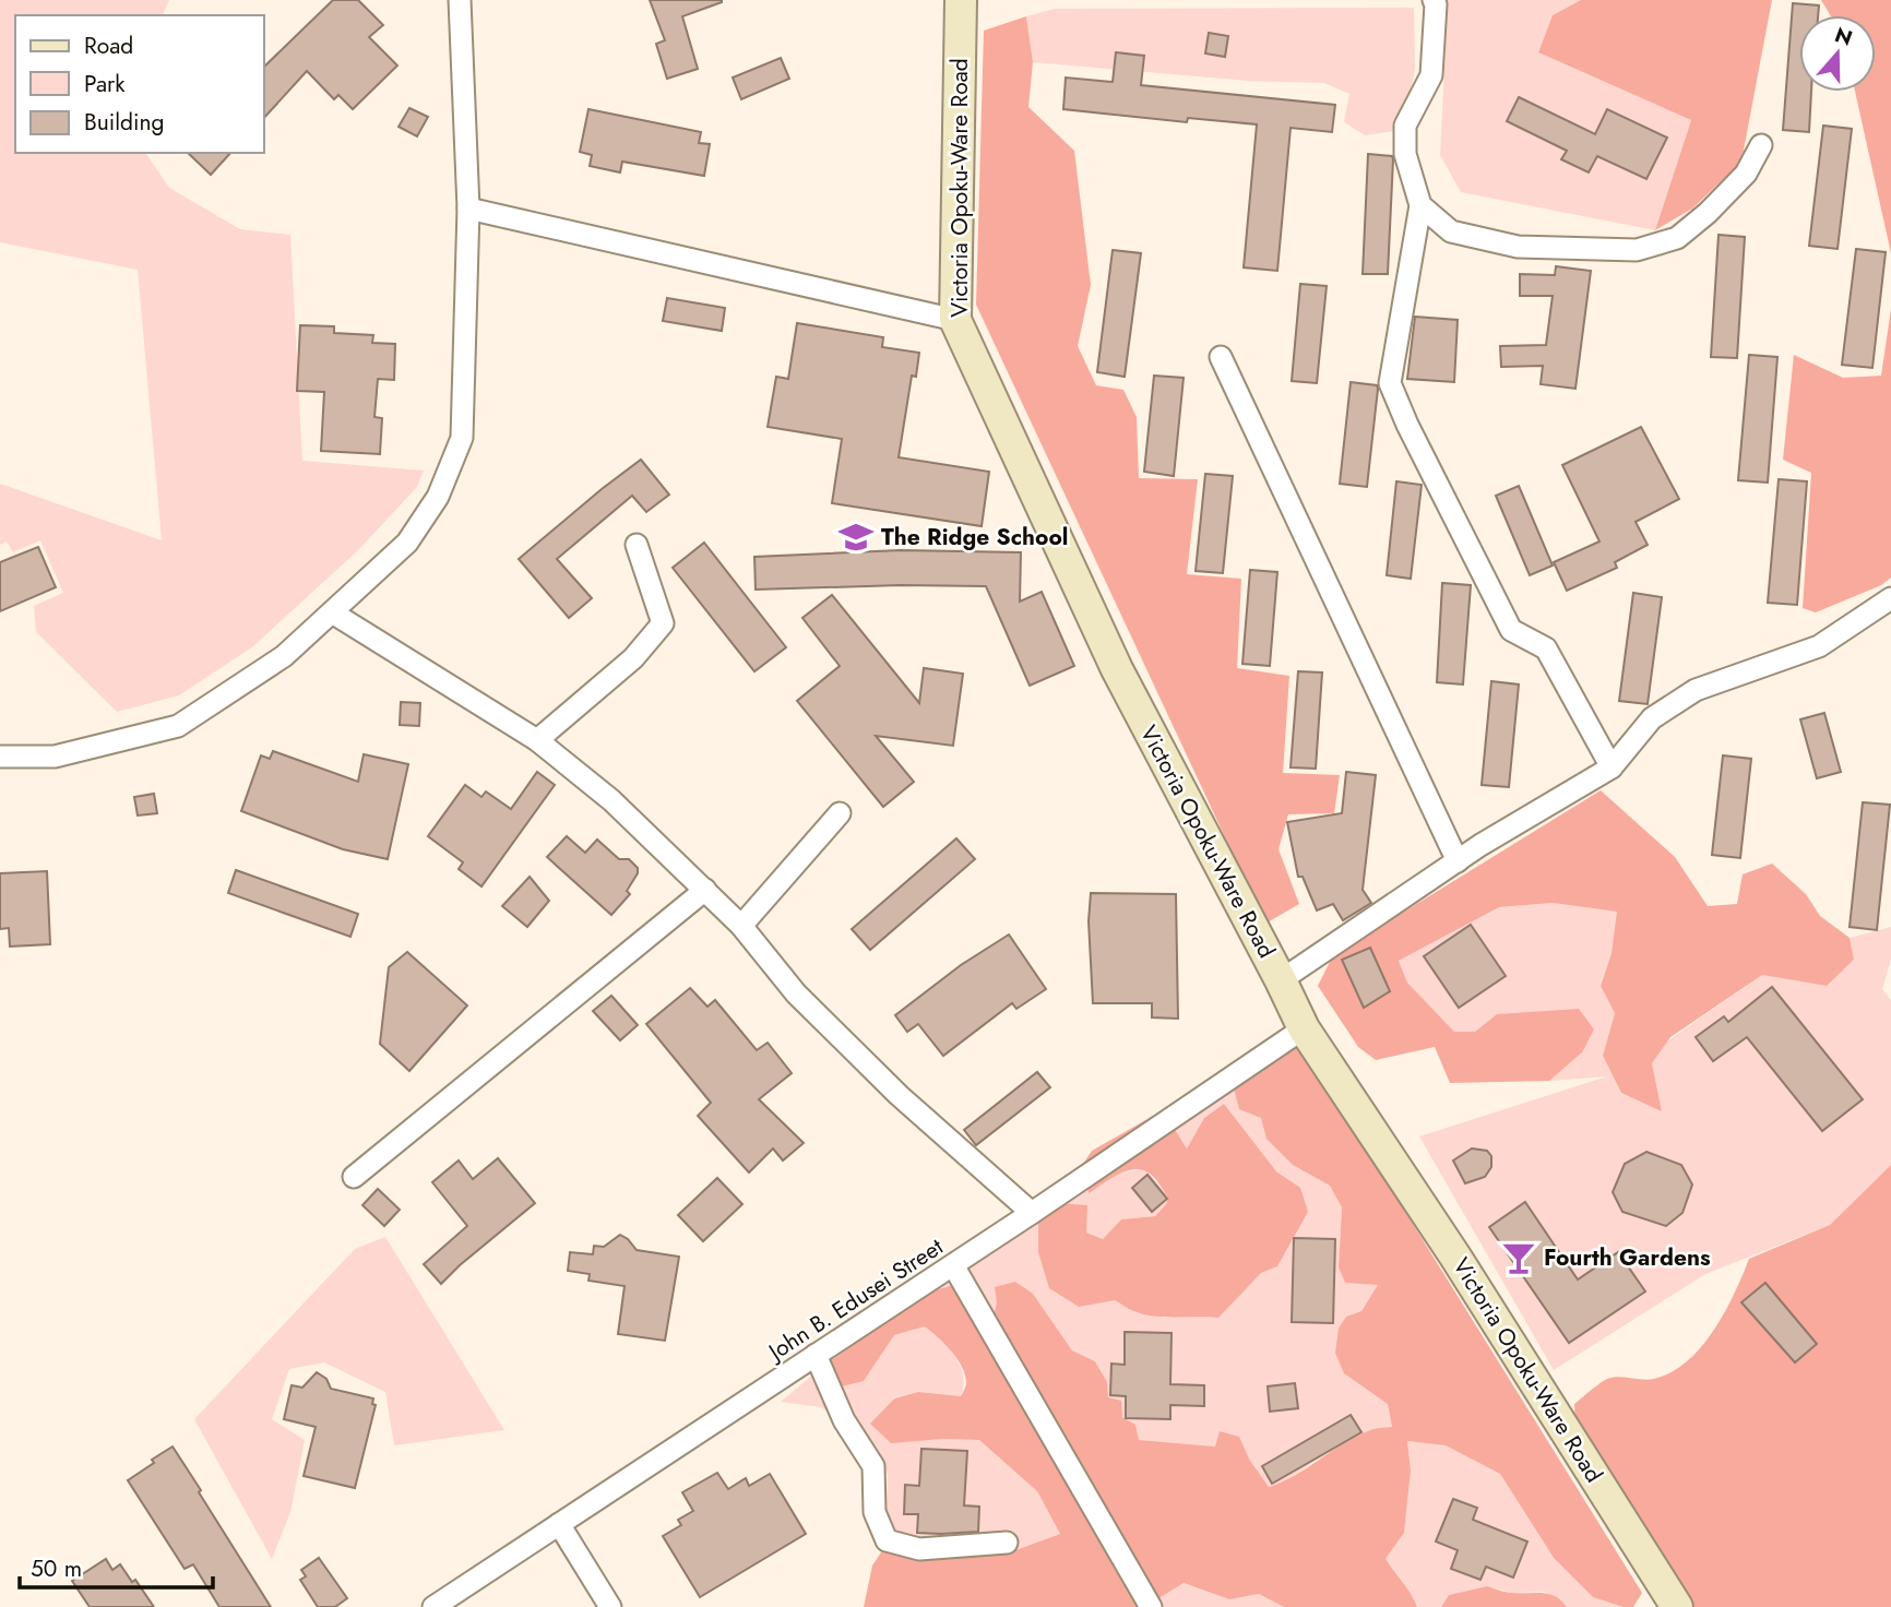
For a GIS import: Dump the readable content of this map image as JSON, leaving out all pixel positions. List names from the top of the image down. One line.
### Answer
{"streets":{"main road":["Victoria Opoku-Ware Road"],"street":["John B. Edusei Street"]},"crossings":[["Victoria Opoku-Ware Road","John B. Edusei Street"]],"places":{"school or university":["The Ridge School"],"bar":["Fourth Gardens"]},"legend":["Road","Park","Building"],"scale_bar":"50 m","north":"top"}
